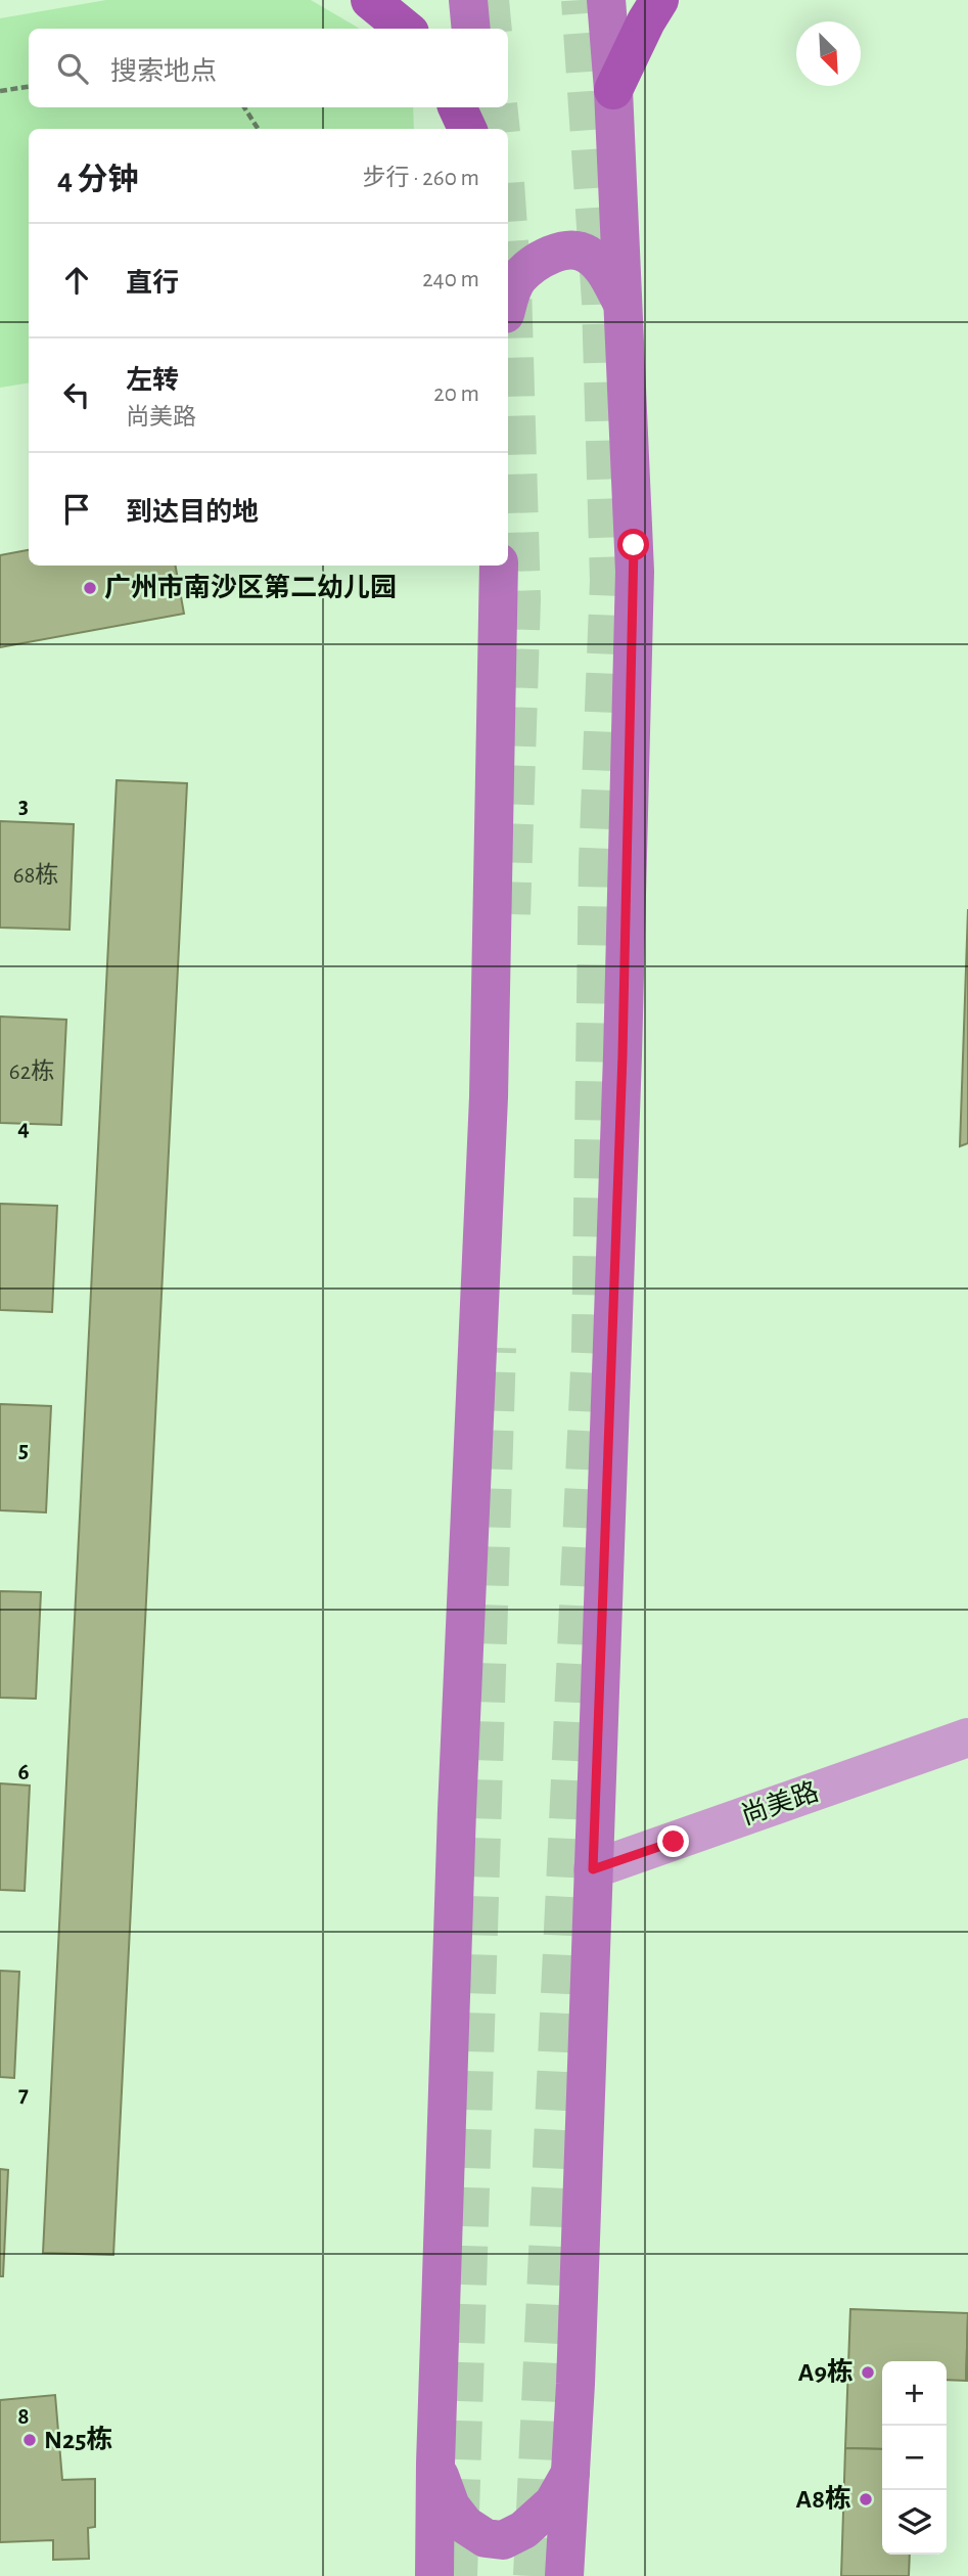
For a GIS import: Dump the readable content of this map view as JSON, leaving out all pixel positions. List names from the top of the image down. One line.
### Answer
{"streets":{"street":["尚美路"]},"places":["广州市南沙区第二幼儿园","A9栋","N25栋","A8栋"],"house_numbers":["68栋","62栋"],"north":"bottom right","page":{"search":"搜索地点","heading":["4 分钟","步行 · 260 m"],"list":[["直行","240 m"],["左转","尚美路","20 m"],"到达目的地"],"map_buttons":["+","−"]},"grid":{"rows":["3","4","5","6","7","8"]}}
